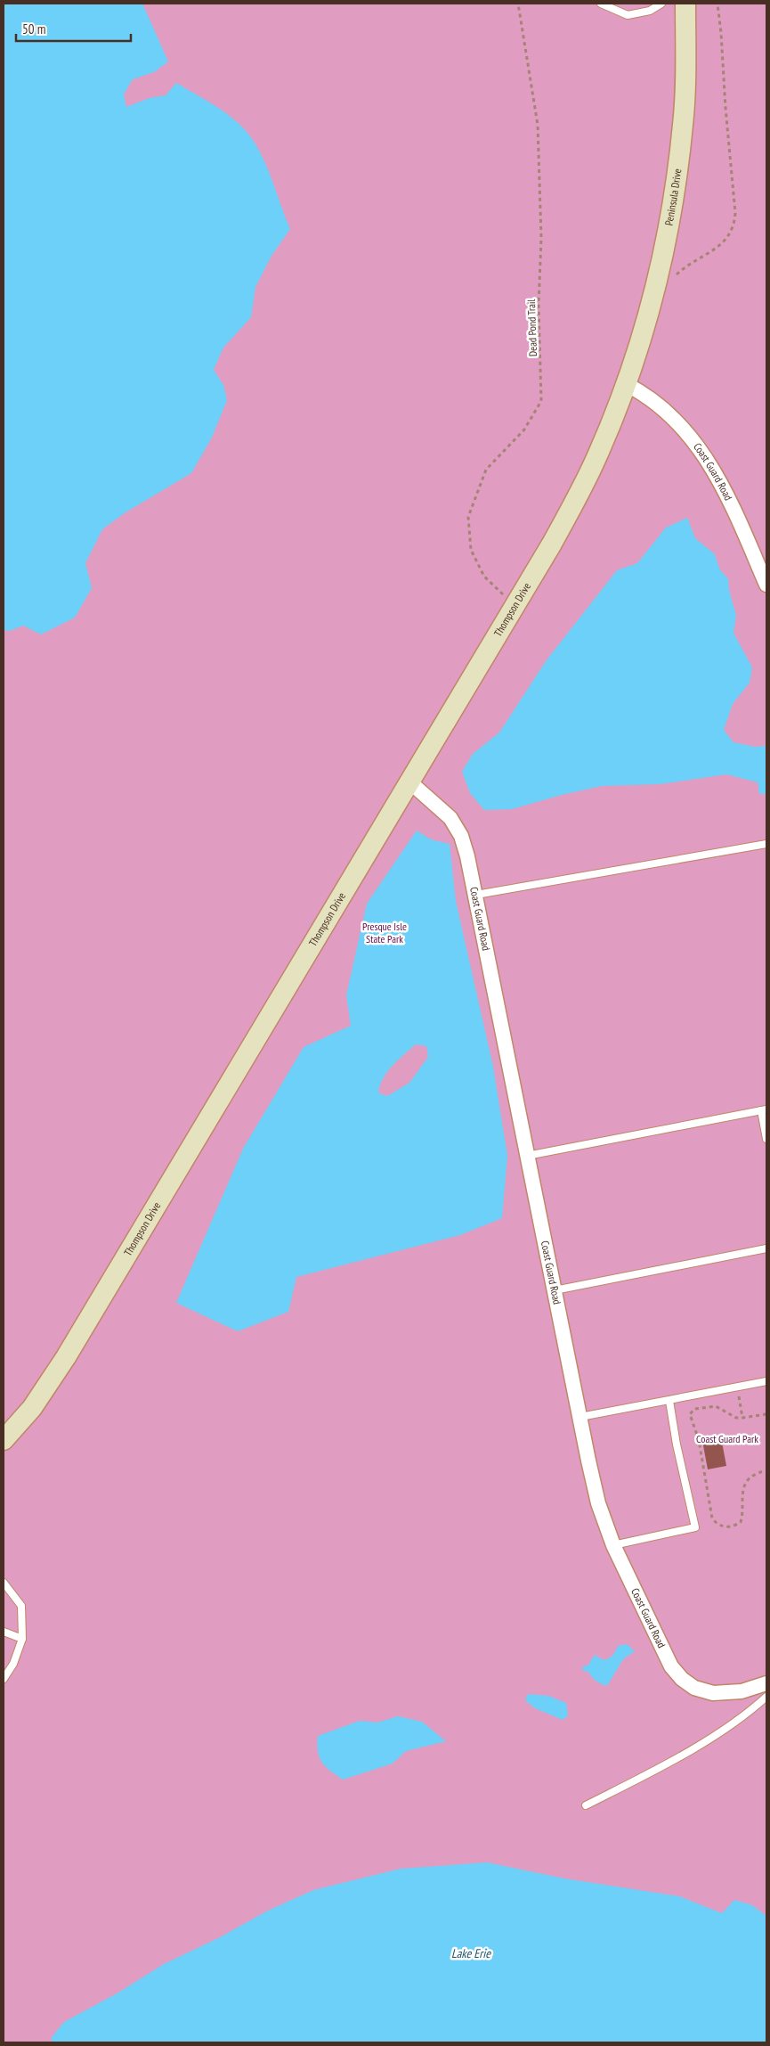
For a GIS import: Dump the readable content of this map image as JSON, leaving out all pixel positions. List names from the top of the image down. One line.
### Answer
{"streets":{"street":["Peninsula Drive","Coast Guard Road","Thompson Drive"],"path":["Dead Pond Trail"]},"crossings":[["Peninsula Drive","Coast Guard Road"],["Peninsula Drive","Thompson Drive"],["Dead Pond Trail","Thompson Drive"],["Coast Guard Road","Thompson Drive"]],"water":["Lake Erie"],"parks":["Presque Isle State Park","Coast Guard Park"],"scale_bar":"50 m"}
